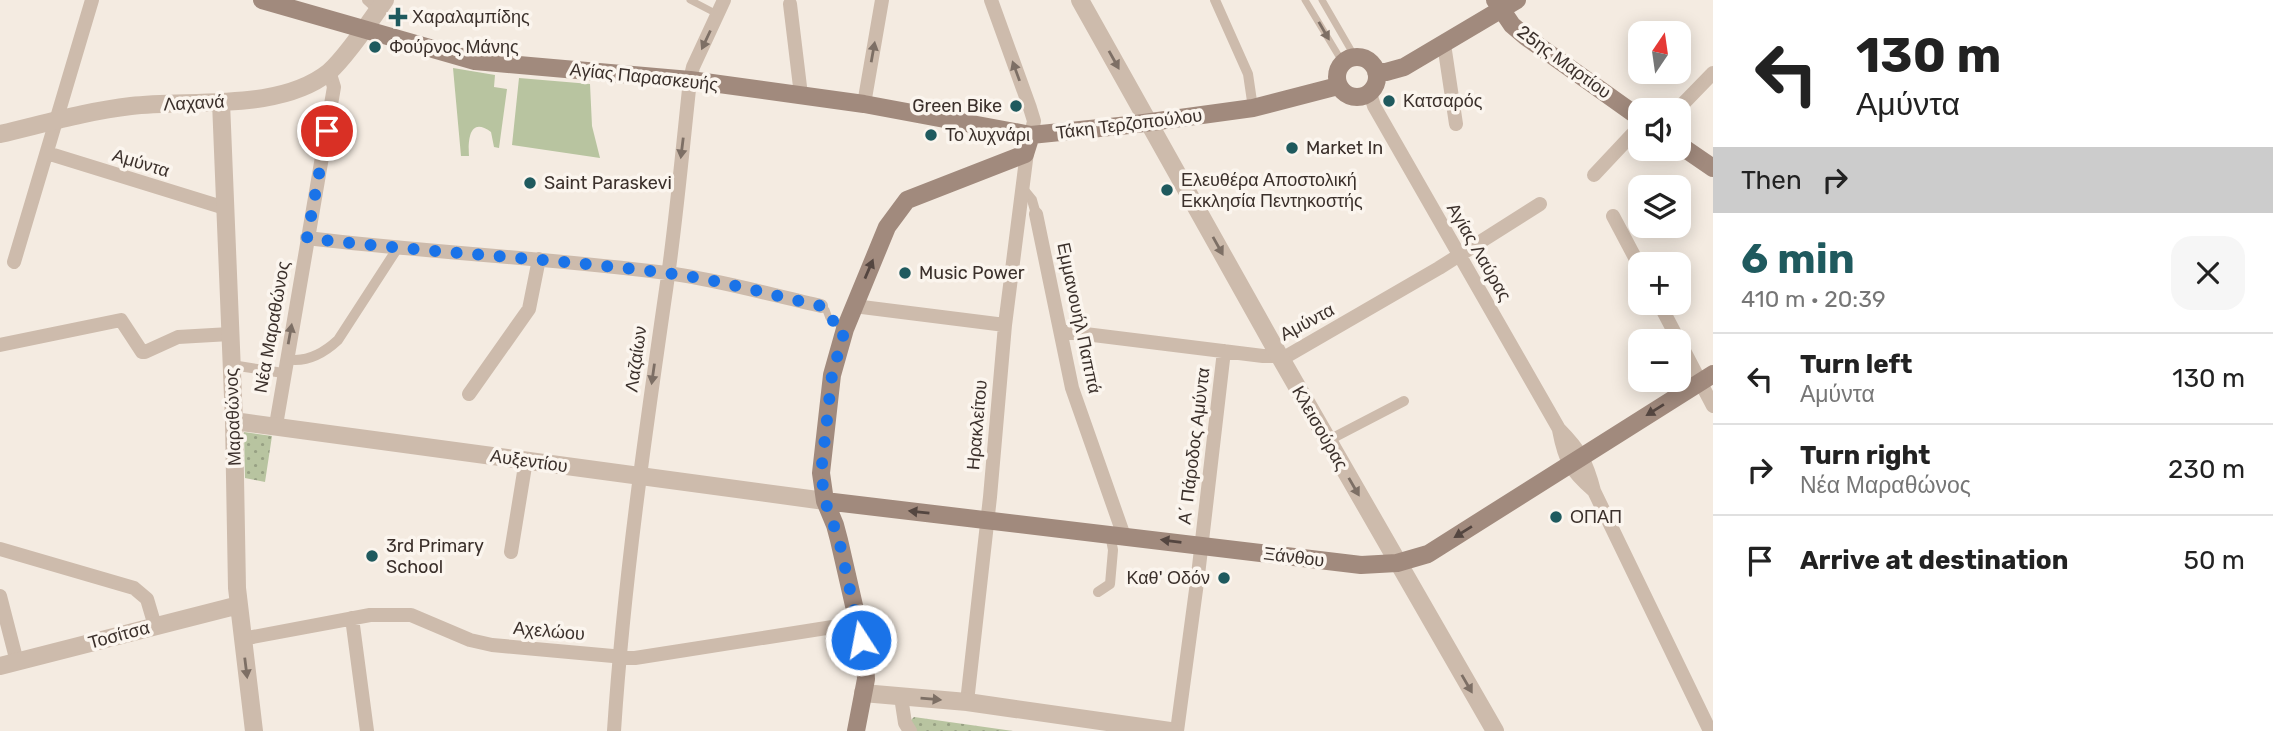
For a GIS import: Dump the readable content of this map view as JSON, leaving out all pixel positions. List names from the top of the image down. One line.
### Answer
{"streets":{"main road":["25ης Μαρτίου","Αγίας Παρασκευής","Τάκη Τερζοπούλου","Ξάνθου"],"street":["Λαχανά","Αμύντα","Αγίας Λαύρας","Εμμανουήλ Παππά","Νέα Μαραθώνος","Λαζαίων","Μαραθώνος","Ηρακλείτου","Κλεισούρας","Α΄ Πάροδος Αμύντα","Αυξεντίου","Αχελώου","Τοσίτσα"]},"crossings":[["Αγίας Παρασκευής","Λαχανά"],["Αγίας Παρασκευής","Τάκη Τερζοπούλου"],["Αγίας Παρασκευής","Λαζαίων"],["Αγίας Παρασκευής","Ηρακλείτου"],["Λαχανά","Νέα Μαραθώνος"],["Λαχανά","Μαραθώνος"],["Τάκη Τερζοπούλου","Αγίας Λαύρας"],["Τάκη Τερζοπούλου","Ηρακλείτου"],["Τάκη Τερζοπούλου","Κλεισούρας"],["Τάκη Τερζοπούλου","Αυξεντίου"],["Τάκη Τερζοπούλου","Ξάνθου"],["Τάκη Τερζοπούλου","Αχελώου"],["Αμύντα","Αγίας Λαύρας"],["Αμύντα","Εμμανουήλ Παππά"],["Αμύντα","Μαραθώνος"],["Αμύντα","Κλεισούρας"],["Αμύντα","Α΄ Πάροδος Αμύντα"],["Αγίας Λαύρας","Ξάνθου"],["Εμμανουήλ Παππά","Ηρακλείτου"],["Εμμανουήλ Παππά","Ξάνθου"],["Νέα Μαραθώνος","Αυξεντίου"],["Λαζαίων","Αυξεντίου"],["Λαζαίων","Αχελώου"],["Μαραθώνος","Αυξεντίου"],["Μαραθώνος","Αχελώου"],["Μαραθώνος","Τοσίτσα"],["Ηρακλείτου","Ξάνθου"],["Κλεισούρας","Ξάνθου"],["Α΄ Πάροδος Αμύντα","Ξάνθου"],["Αυξεντίου","Ξάνθου"]],"one_way":["Νέα Μαραθώνος","Λαζαίων","Κλεισούρας","Ξάνθου"],"places":{"health":["Χαραλαμπίδης"],"other":["Φούρνος Μάνης","Κατσαρός","Green Bike","Το λυχνάρι","Market In","Saint Paraskevi","Ελευθέρα Αποστολική Εκκλησία Πεντηκοστής","Music Power","ΟΠΑΠ","3rd Primary School","Καθ' Οδόν"]},"north":"top","page":{"turn":["130 m","Αμύντα"],"map_buttons":["+","−"],"then":"Then","heading":["6 min","410 m · 20:39"],"list":[{"name":"Turn left","note":"Αμύντα","value":"130 m"},{"name":"Turn right","note":"Νέα Μαραθώνος","value":"230 m"},{"name":"Arrive at destination","value":"50 m"}]}}
